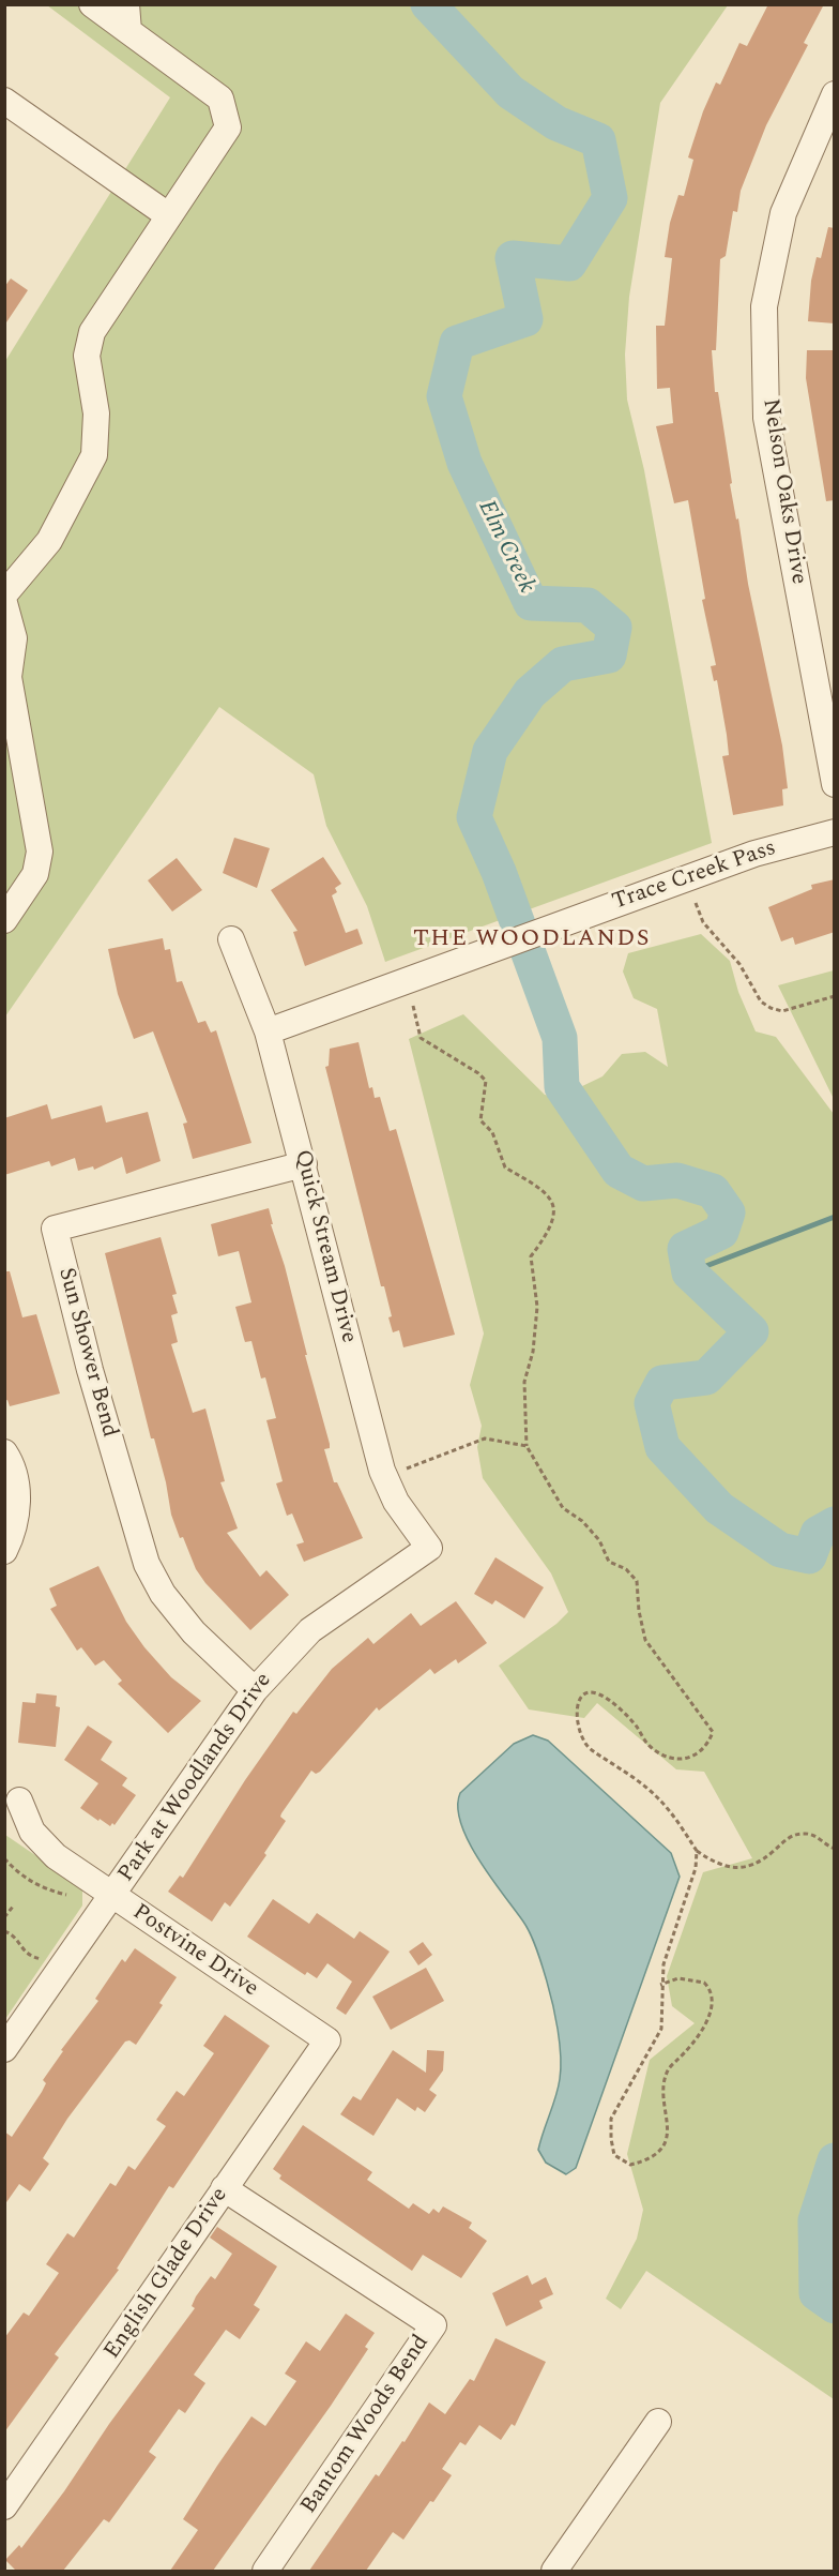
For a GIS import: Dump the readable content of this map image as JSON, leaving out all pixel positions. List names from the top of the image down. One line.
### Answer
{"streets":{"street":["Nelson Oaks Drive","Trace Creek Pass","Quick Stream Drive","Sun Shower Bend","Park at Woodlands Drive","Postvine Drive","English Glade Drive","Bantom Woods Bend"]},"crossings":[["Trace Creek Pass","Quick Stream Drive"],["Quick Stream Drive","Sun Shower Bend"],["Quick Stream Drive","Park at Woodlands Drive"],["Sun Shower Bend","Park at Woodlands Drive"],["Park at Woodlands Drive","Postvine Drive"],["Postvine Drive","English Glade Drive"],["English Glade Drive","Bantom Woods Bend"]],"districts":["THE WOODLANDS"],"water":["Elm Creek"]}
